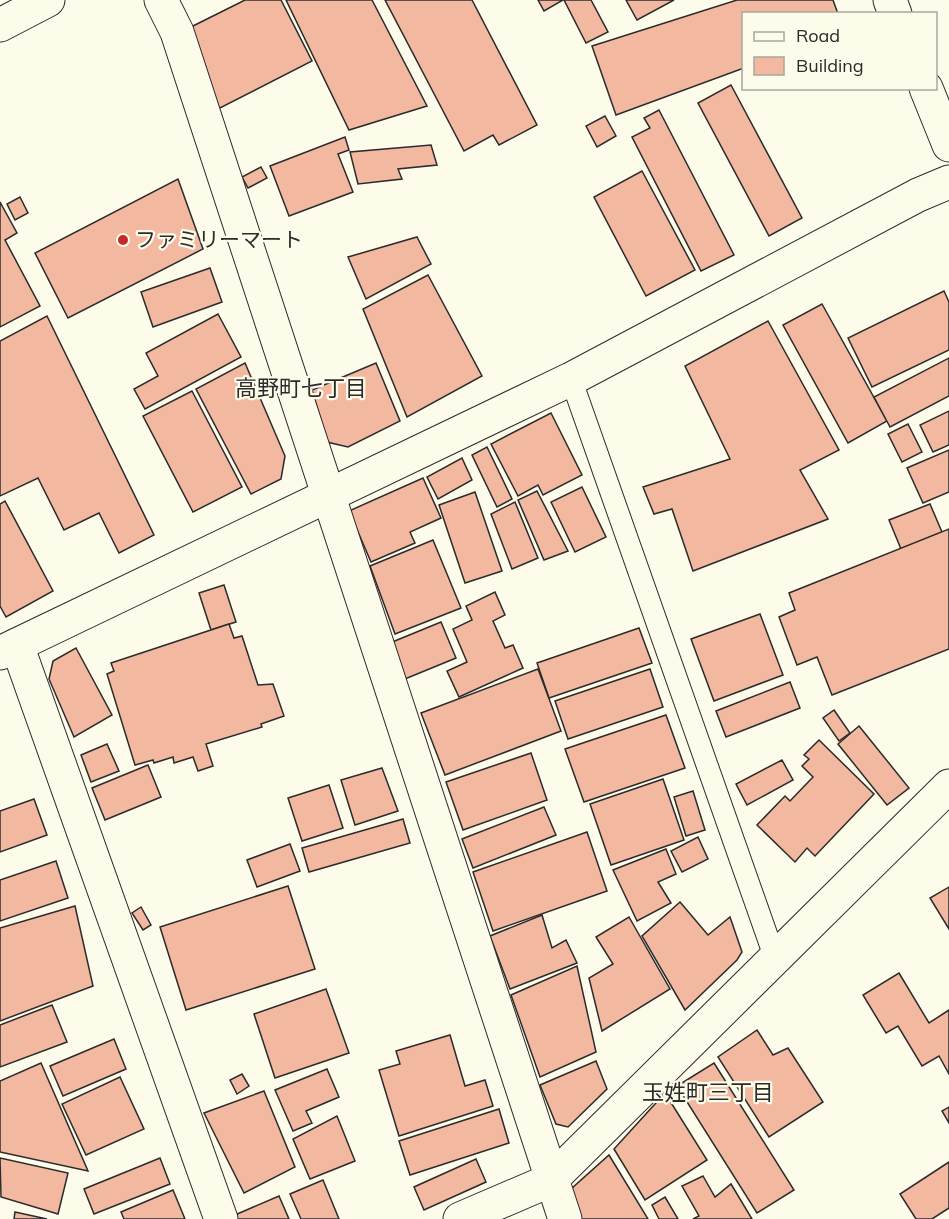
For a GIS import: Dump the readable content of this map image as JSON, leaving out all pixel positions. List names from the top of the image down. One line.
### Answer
{"districts":["高野町七丁目","玉姓町三丁目"],"places":["ファミリーマート"],"legend":["Road","Building"]}
